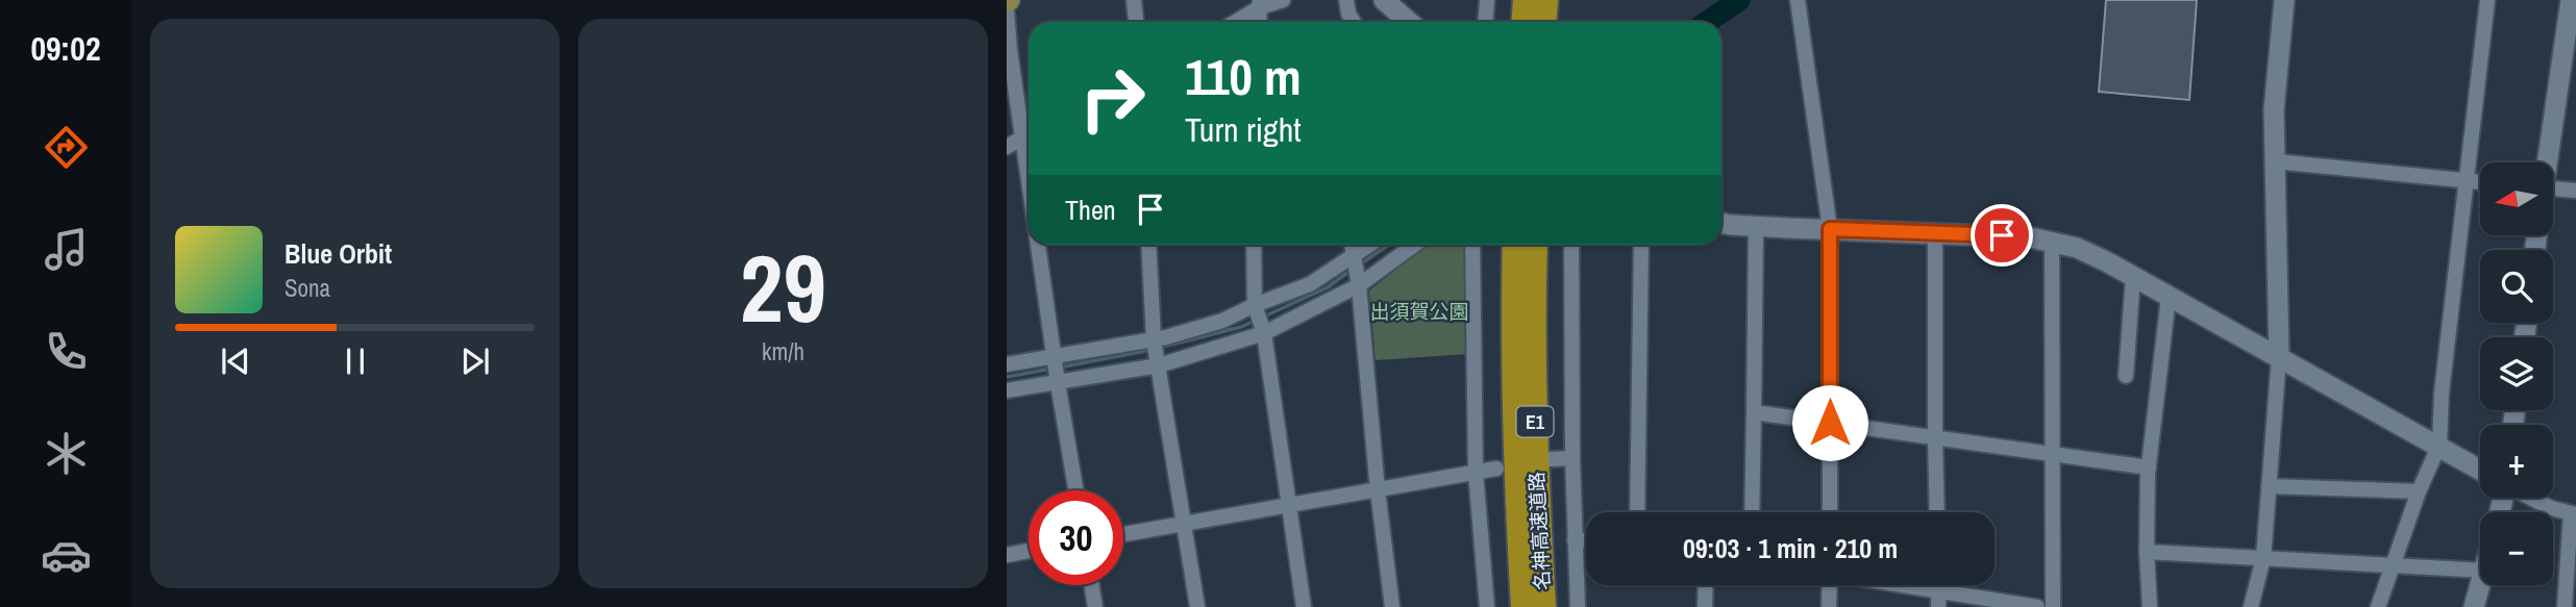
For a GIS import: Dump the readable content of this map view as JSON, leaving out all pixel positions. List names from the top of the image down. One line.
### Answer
{"streets":{"highway":["E1","名神高速道路"]},"parks":["出須賀公園"],"north":"left","page":{"tabs":"09:02","tile":["29","km/h"],"turn":["110 m","Turn right"],"map_buttons":["+","−"],"then":"Then","song":["Blue Orbit","Sona"],"limit":"30","trip":"09:03 · 1 min · 210 m"}}
